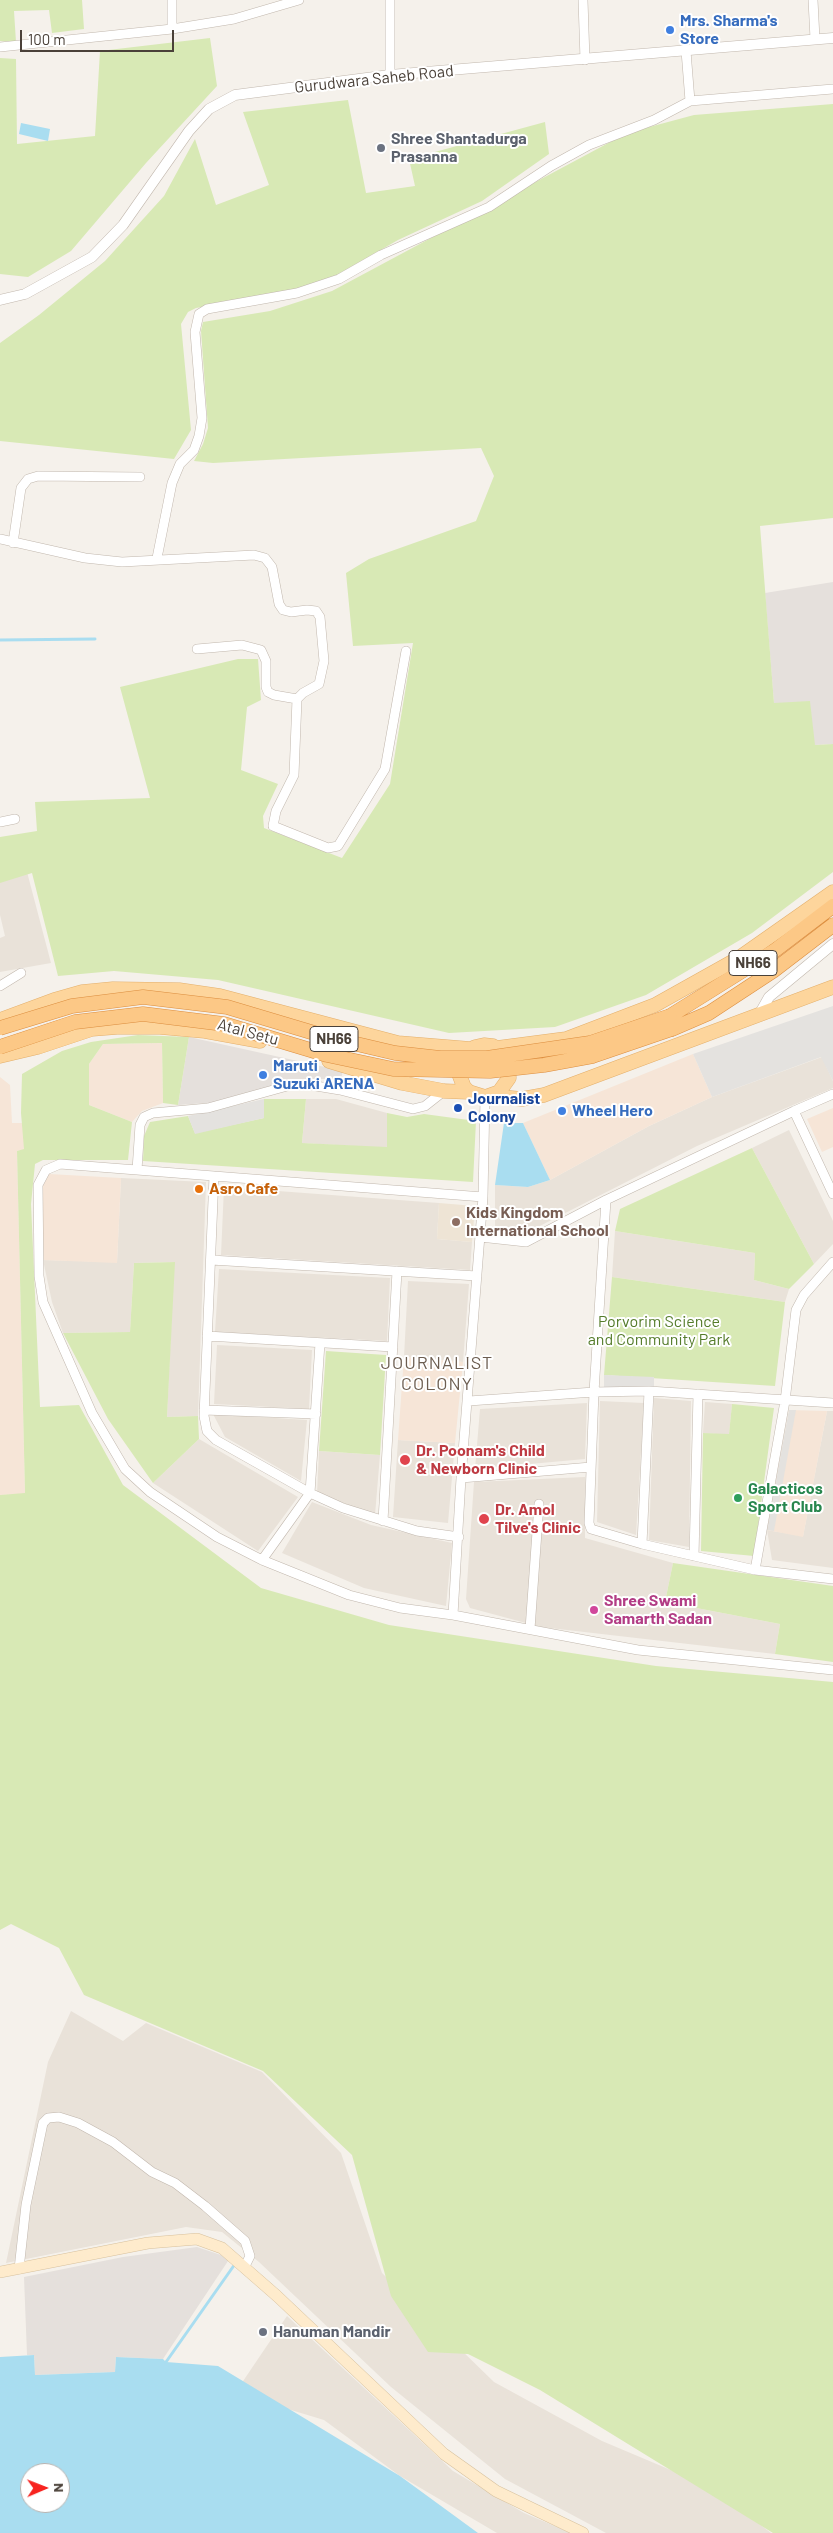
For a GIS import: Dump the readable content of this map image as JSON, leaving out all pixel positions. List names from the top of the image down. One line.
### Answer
{"streets":{"highway":["NH66","Atal Setu"],"street":["Gurudwara Saheb Road"]},"crossings":[["NH66","Atal Setu"]],"districts":["JOURNALIST COLONY"],"parks":["Porvorim Science and Community Park"],"places":["Mrs. Sharma's Store","Shree Shantadurga Prasanna","Maruti Suzuki ARENA","Journalist Colony","Wheel Hero","Asro Cafe","Kids Kingdom International School","Dr. Poonam's Child & Newborn Clinic","Galacticos Sport Club","Dr. Amol Tilve's Clinic","Shree Swami Samarth Sadan","Hanuman Mandir"],"scale_bar":"100 m","north":"right"}
